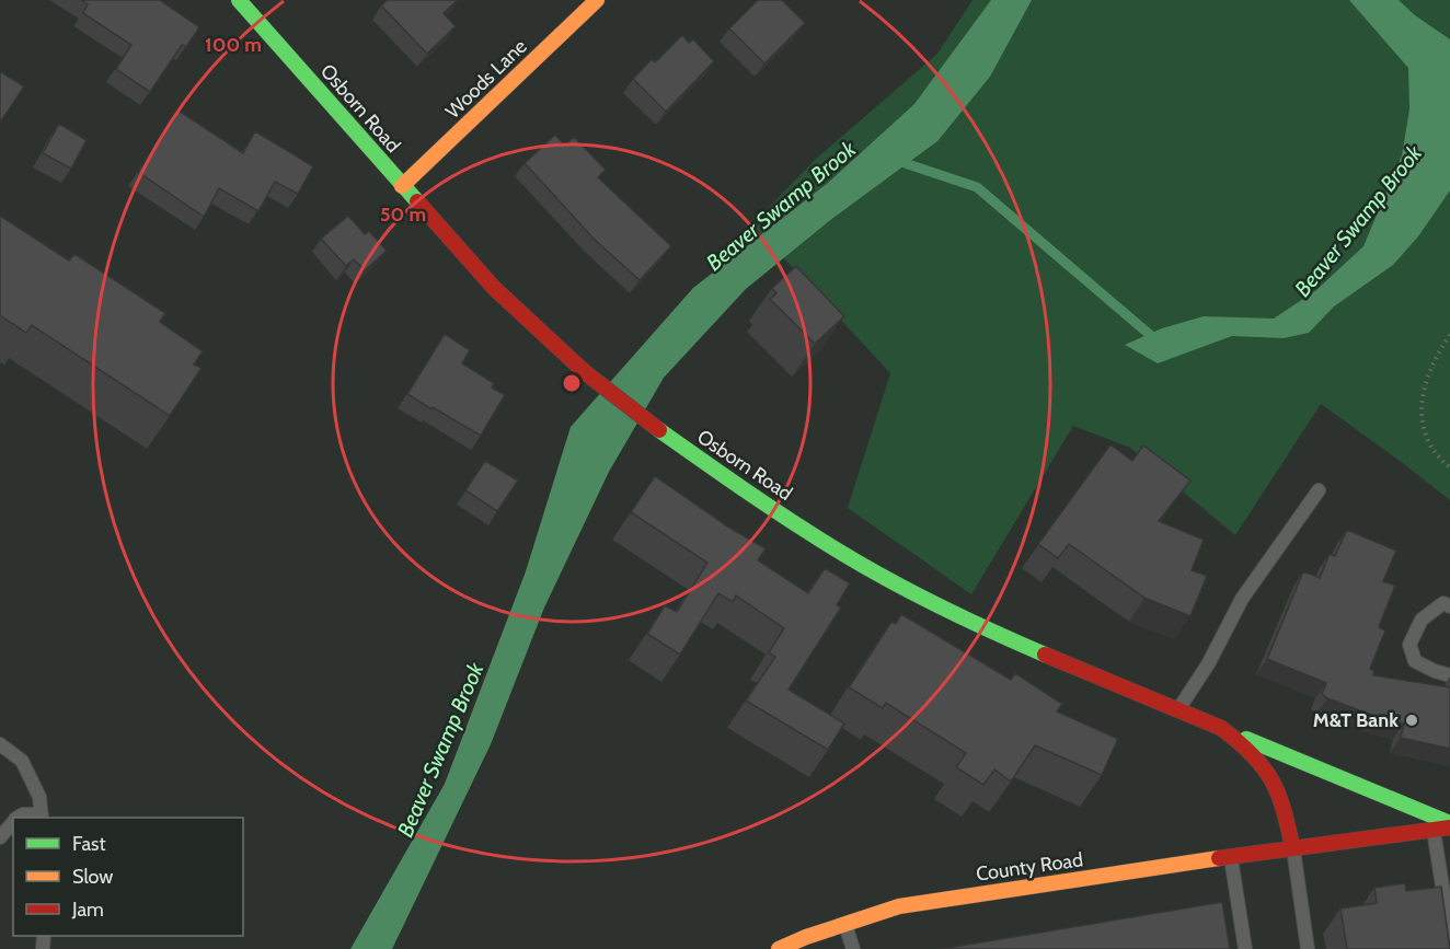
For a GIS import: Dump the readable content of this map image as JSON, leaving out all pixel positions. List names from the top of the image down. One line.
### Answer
{"streets":{"street":["Woods Lane","Osborn Road","County Road"]},"crossings":[["Woods Lane","Osborn Road"],["Osborn Road","County Road"]],"water":["Beaver Swamp Brook"],"places":["M&T Bank"],"legend":["Fast","Slow","Jam"],"rings":["100 m","50 m"]}
